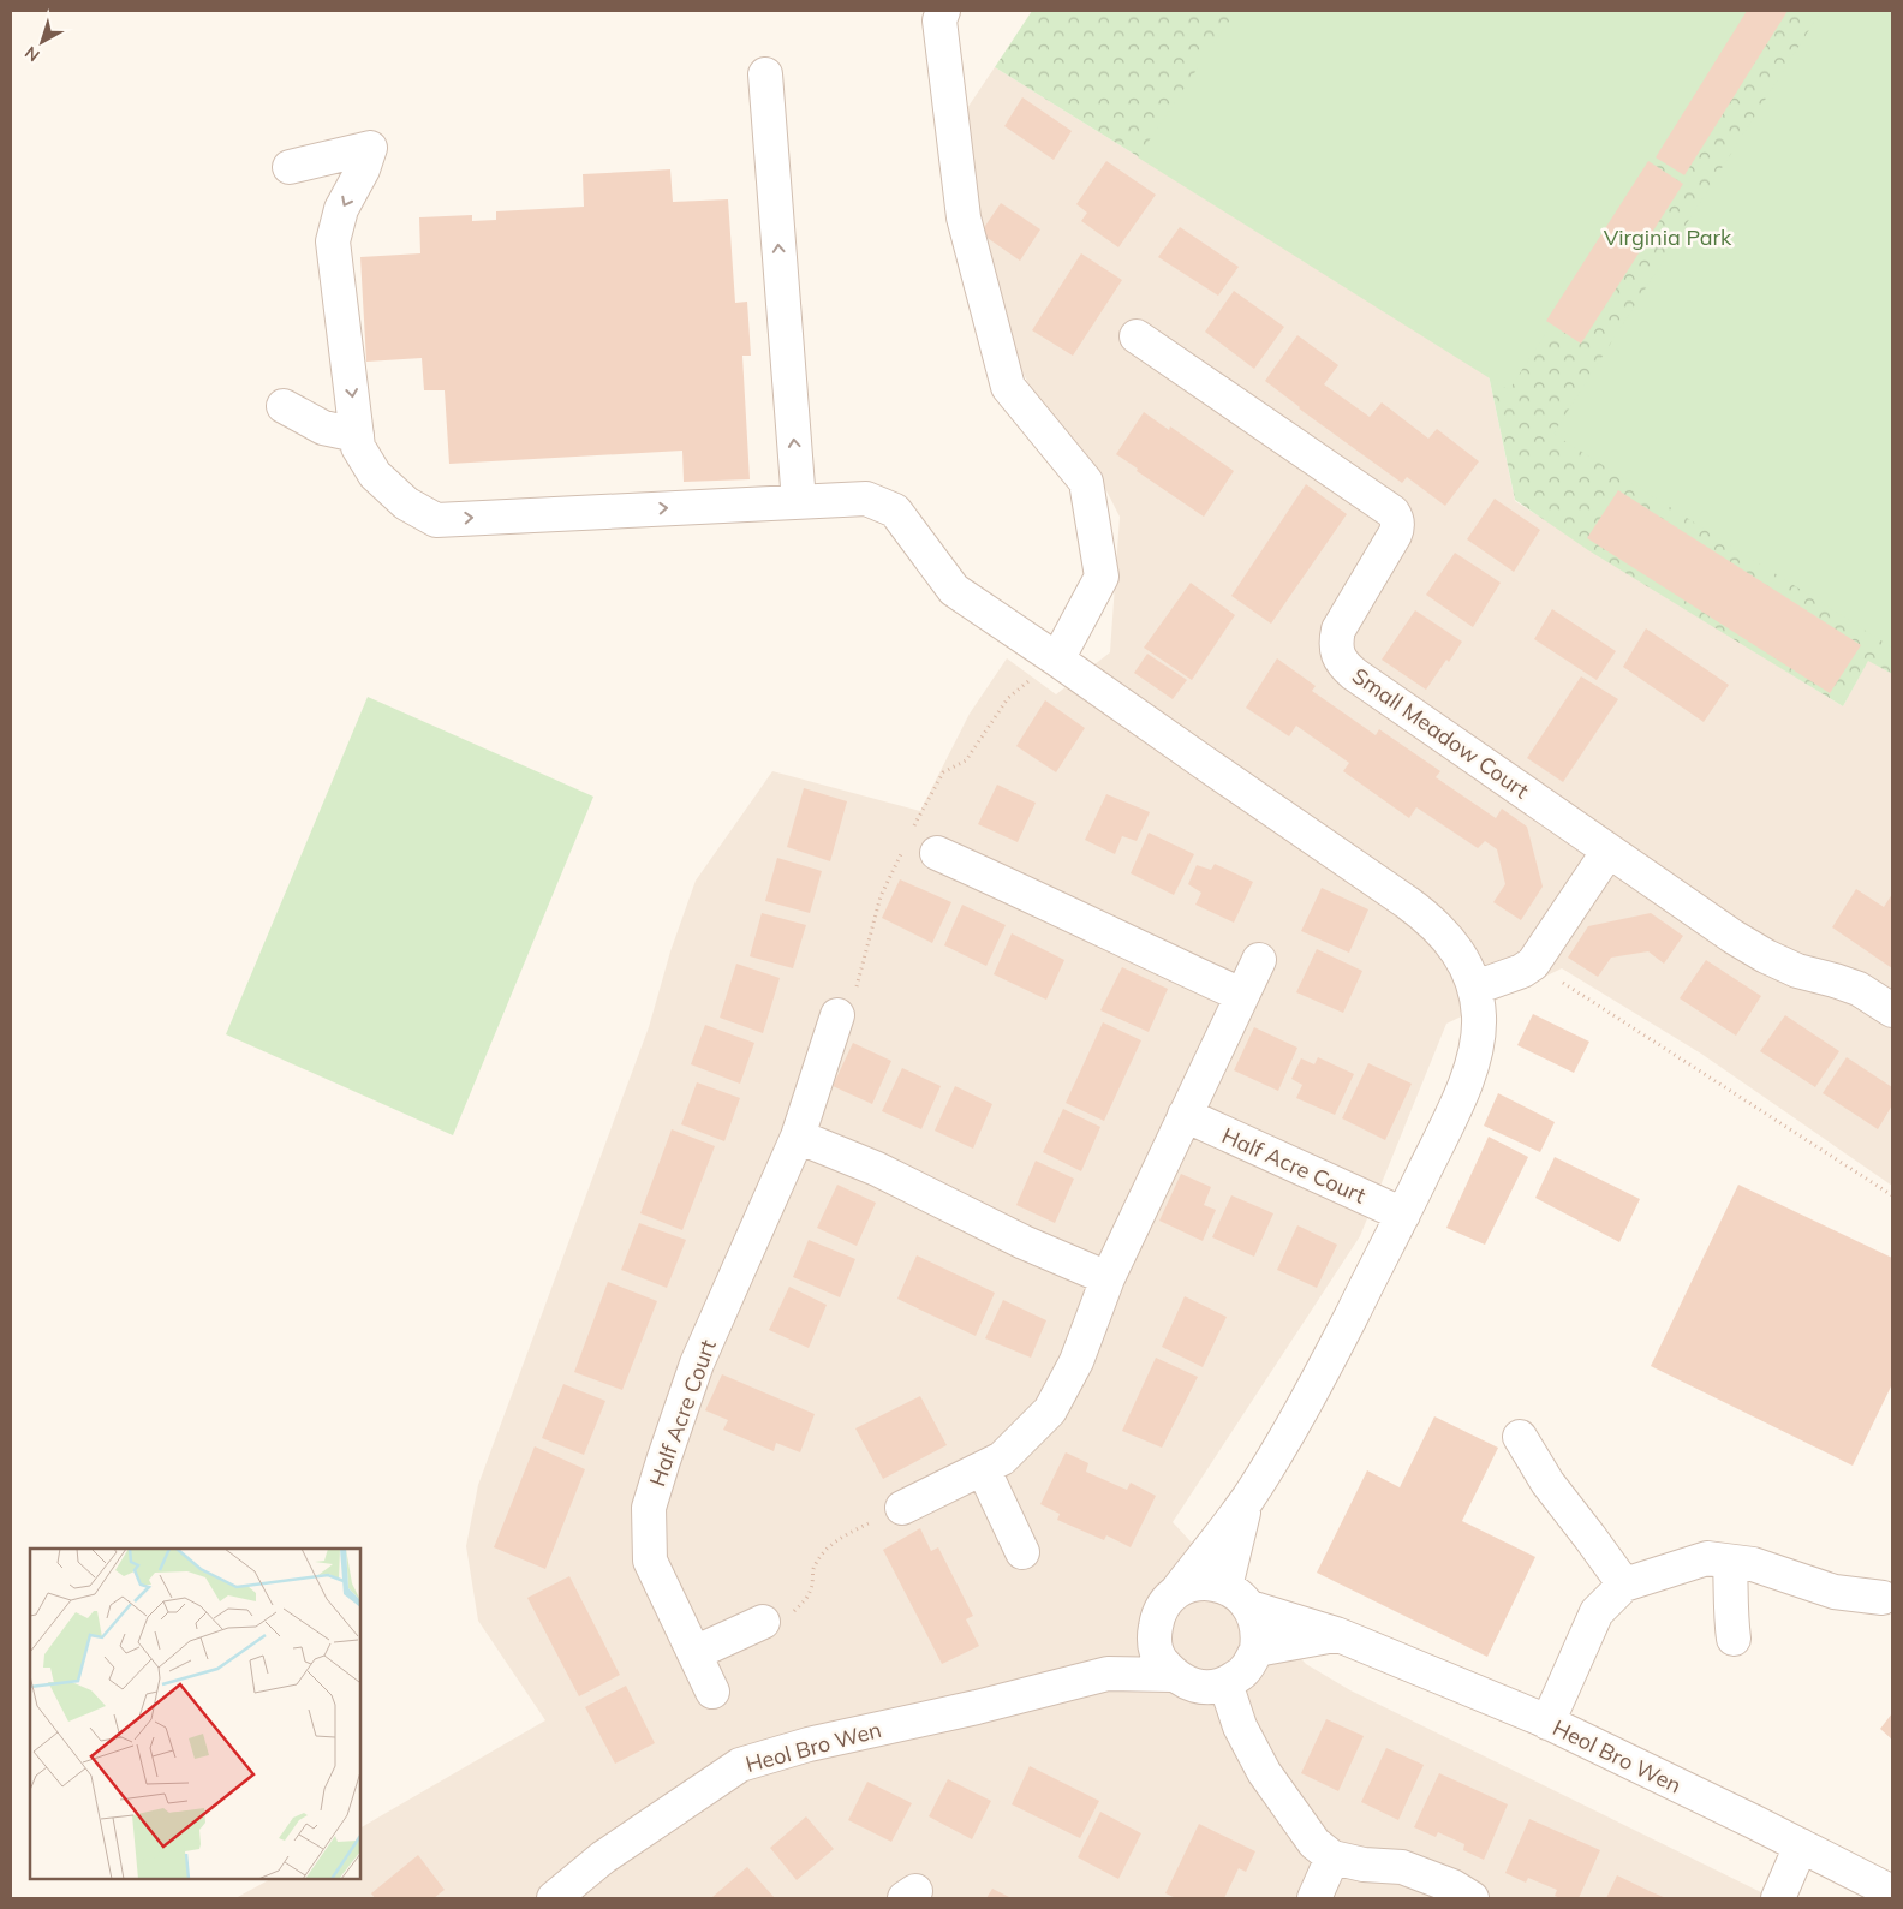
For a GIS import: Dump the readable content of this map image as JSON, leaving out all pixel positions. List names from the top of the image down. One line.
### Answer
{"streets":{"street":["Small Meadow Court","Half Acre Court","Heol Bro Wen"]},"parks":["Virginia Park"],"north":"bottom left"}
